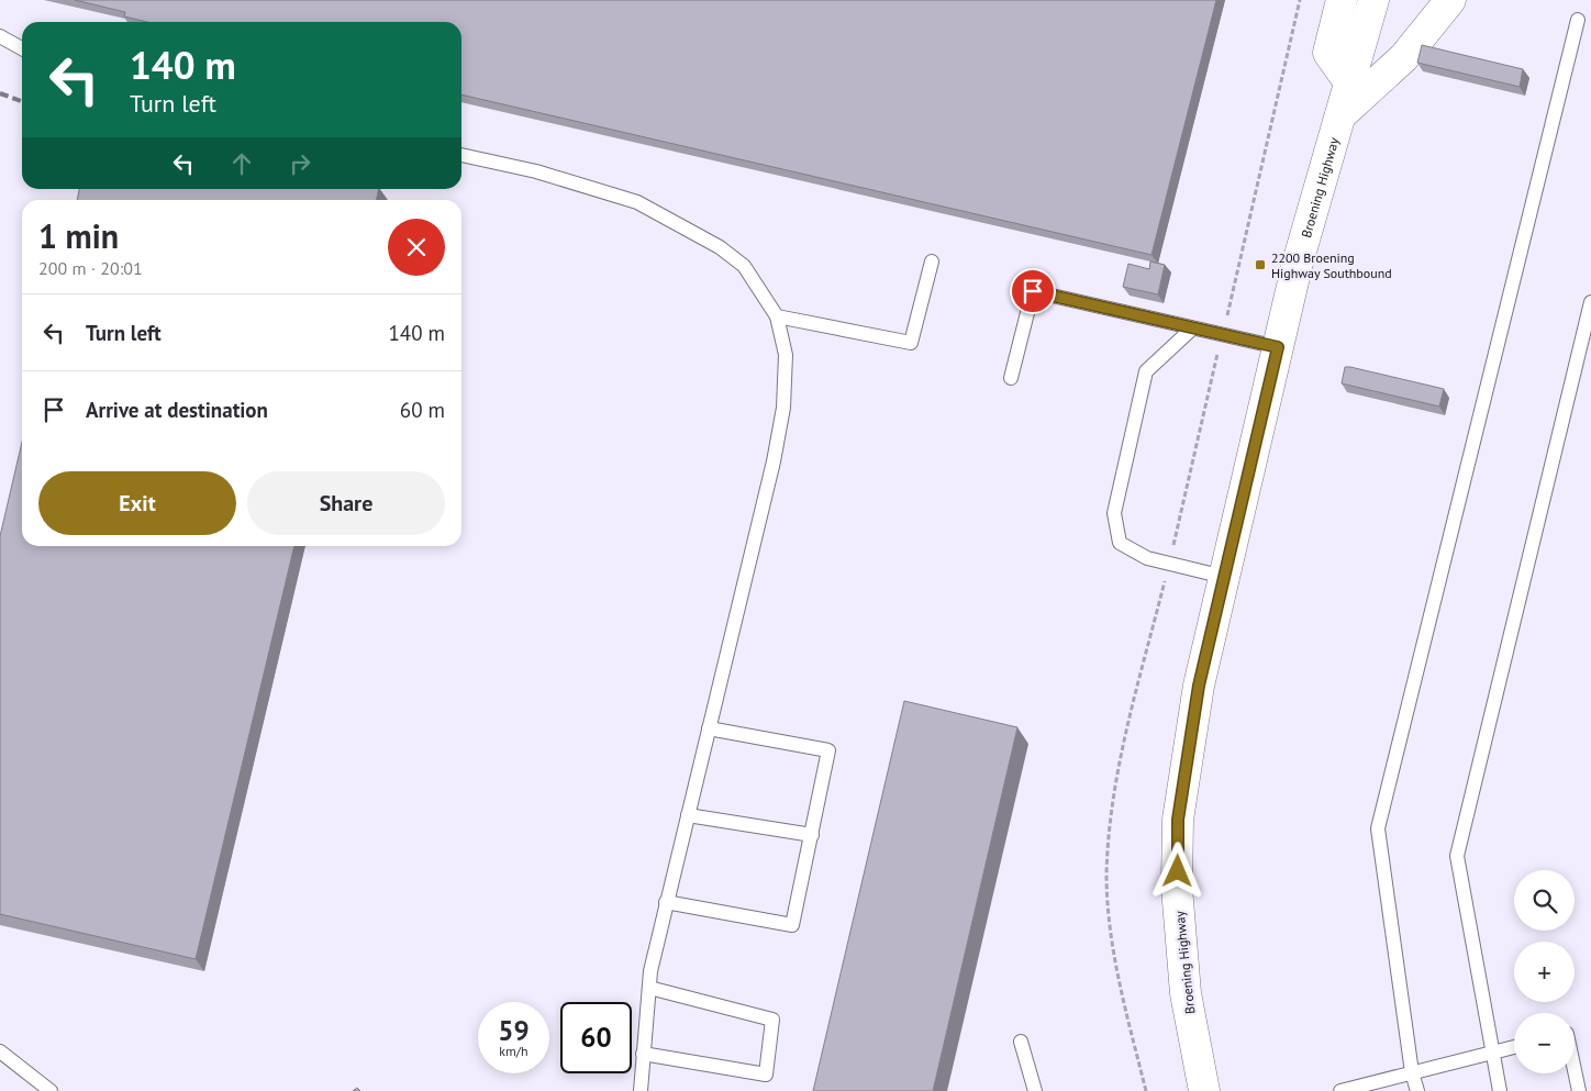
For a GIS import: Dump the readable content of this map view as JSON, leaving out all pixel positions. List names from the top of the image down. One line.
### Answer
{"streets":{"main road":["Broening Highway"]},"places":{"transit":["2200 Broening Highway Southbound"]},"page":{"turn":["140 m","Turn left"],"heading":["1 min","200 m · 20:01"],"list":[{"name":"Turn left","value":"140 m"},{"name":"Arrive at destination","value":"60 m"}],"buttons":["Exit","Share"],"map_buttons":["+","−"],"speed":"59 km/h","limit":"60"}}
